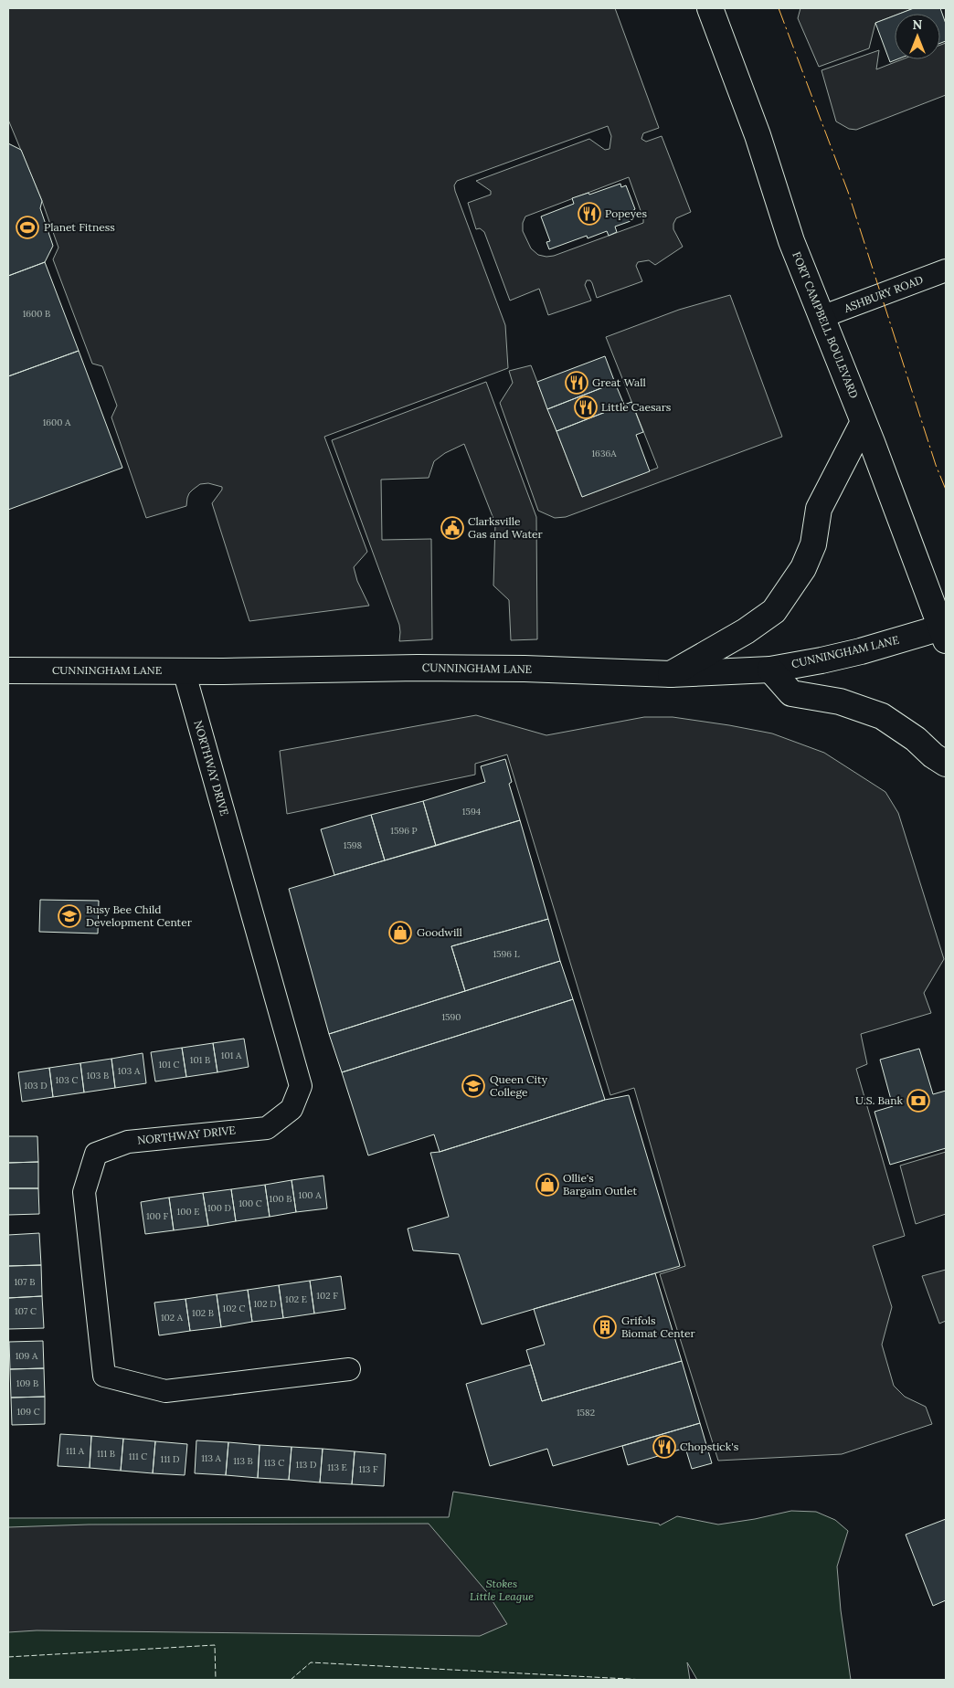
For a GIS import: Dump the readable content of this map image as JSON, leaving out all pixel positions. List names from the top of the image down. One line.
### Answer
{"streets":{"main road":["FORT CAMPBELL BOULEVARD","CUNNINGHAM LANE"],"street":["ASHBURY ROAD","NORTHWAY DRIVE"]},"crossings":[["ASHBURY ROAD","FORT CAMPBELL BOULEVARD"],["FORT CAMPBELL BOULEVARD","CUNNINGHAM LANE"],["CUNNINGHAM LANE","NORTHWAY DRIVE"]],"parks":["Stokes Little League"],"places":{"restaurant":["Popeyes","Great Wall","Little Caesars","Chopstick's"],"sports":["Planet Fitness"],"public building":["Clarksville Gas and Water"],"school or university":["Busy Bee Child Development Center","Queen City College"],"shop":["Goodwill","Ollie's Bargain Outlet"],"bank":["U.S. Bank"],"building":["Grifols Biomat Center"]},"house_numbers":["1600 B","1600 A","1636A","1594","1596 P","1598","1596 L","1590","101 A","101 B","101 C","103 A","103 B","103 C","103 D","100 A","100 B","100 C","100 D","100 E","100 F","107 B","102 F","102 E","102 D","102 C","107 C","102 B","102 A","109 A","109 B","109 C","1582","111 A","111 B","111 C","113 A","111 D","113 B","113 C","113 D","113 E","113 F"],"north":"top"}
